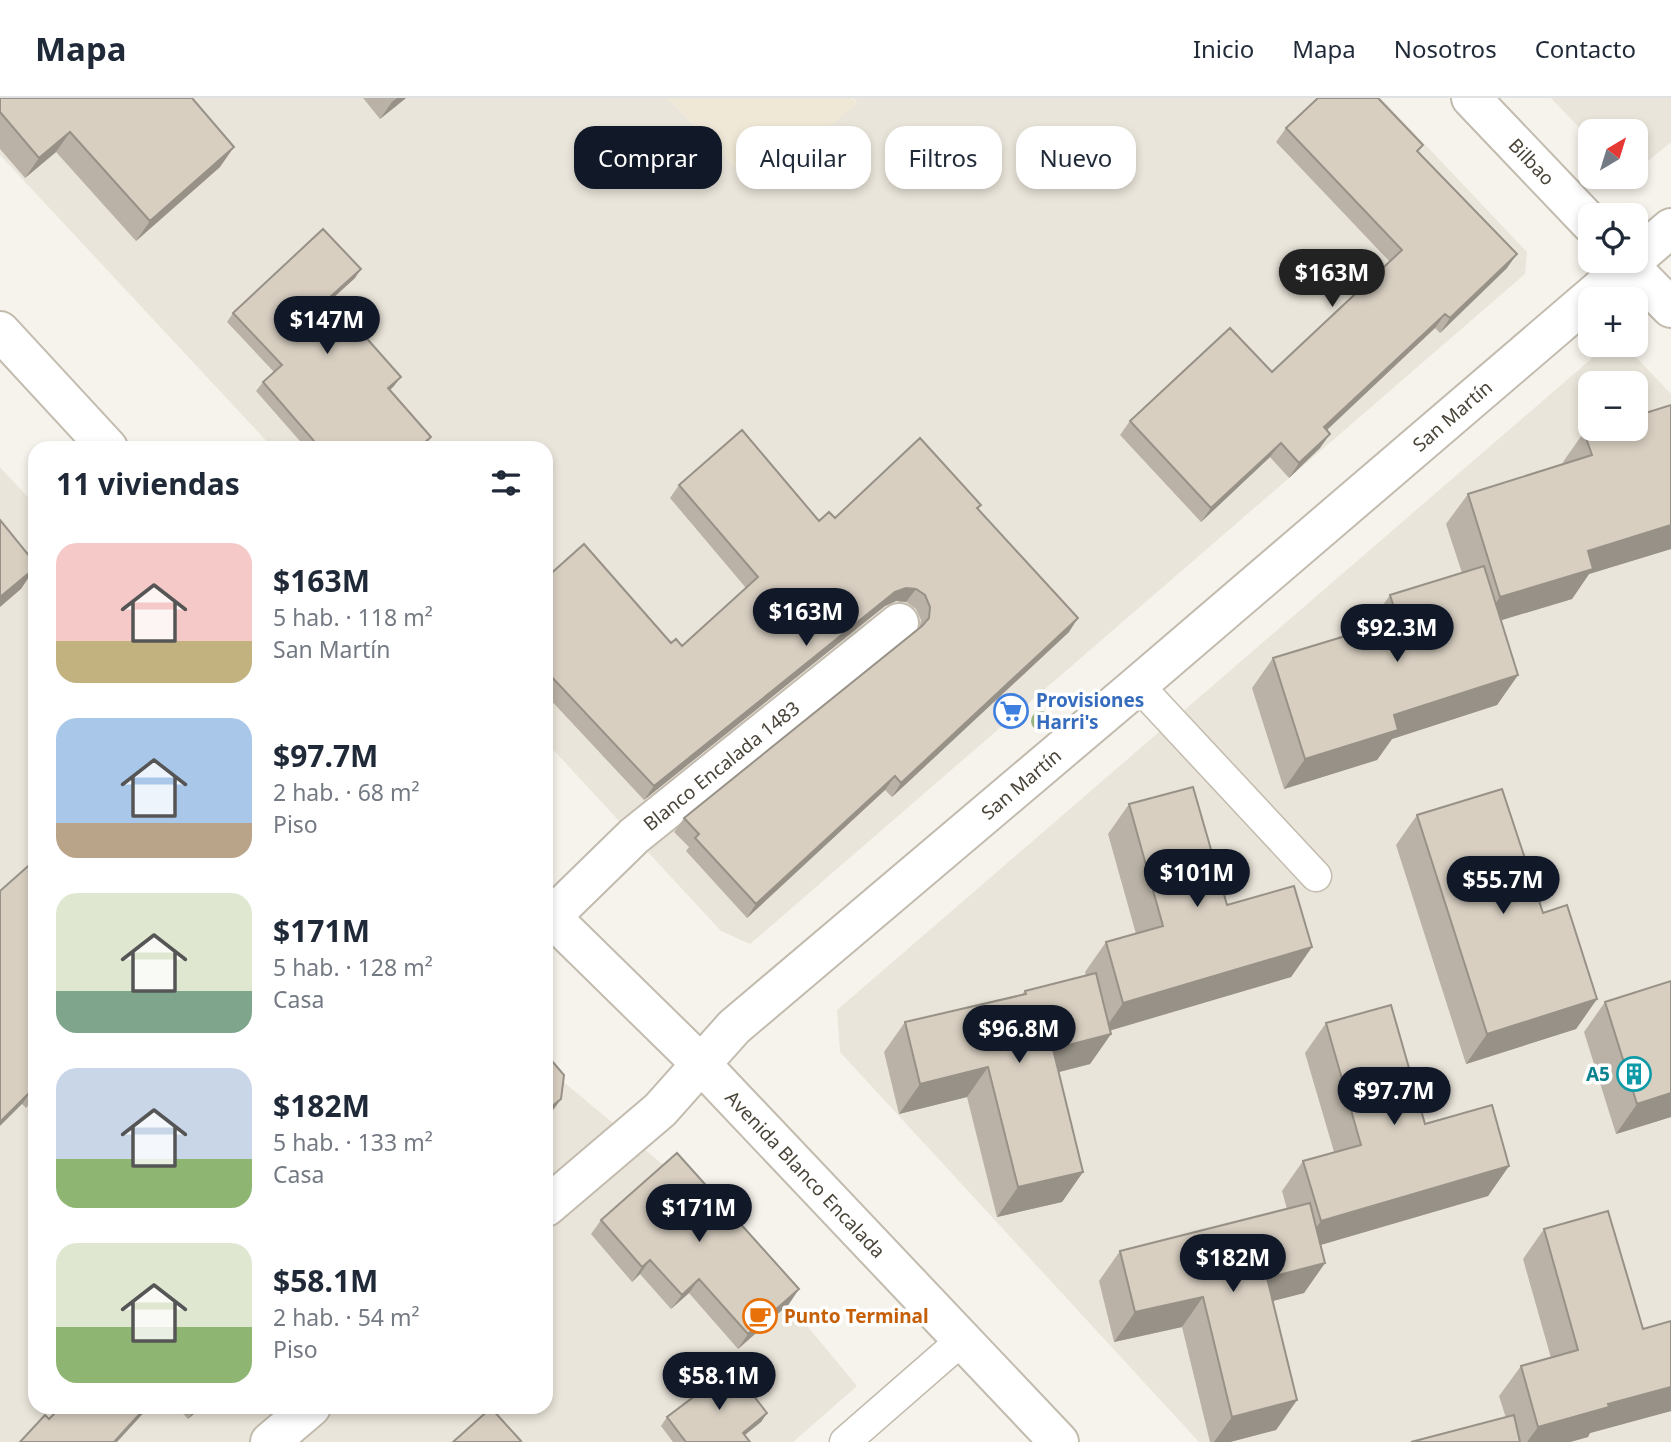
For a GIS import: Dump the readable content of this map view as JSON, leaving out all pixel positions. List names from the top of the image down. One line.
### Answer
{"streets":{"street":["Bilbao","San Martín","Blanco Encalada 1483","Avenida Blanco Encalada"]},"crossings":[["San Martín","Avenida Blanco Encalada"]],"places":{"supermarket":["Provisiones Harri's"],"building":["A5"],"cafe":["Punto Terminal"]},"north":"top right","page":{"header":"Mapa","nav":["Inicio","Mapa","Nosotros","Contacto"],"map_buttons":["+","−"],"chip":["Comprar","Alquilar","Filtros","Nuevo"],"price":["$163M","$147M","$163M","$92.3M","$101M","$55.7M","$96.8M","$97.7M","$171M","$182M","$58.1M"],"heading":"11 viviendas","list":[{"name":"$163M","note":"5 hab. · 118 m² · San Martín"},{"name":"$97.7M","note":"2 hab. · 68 m² · Piso"},{"name":"$171M","note":"5 hab. · 128 m² · Casa"},{"name":"$182M","note":"5 hab. · 133 m² · Casa"},{"name":"$58.1M","note":"2 hab. · 54 m² · Piso"}]}}
